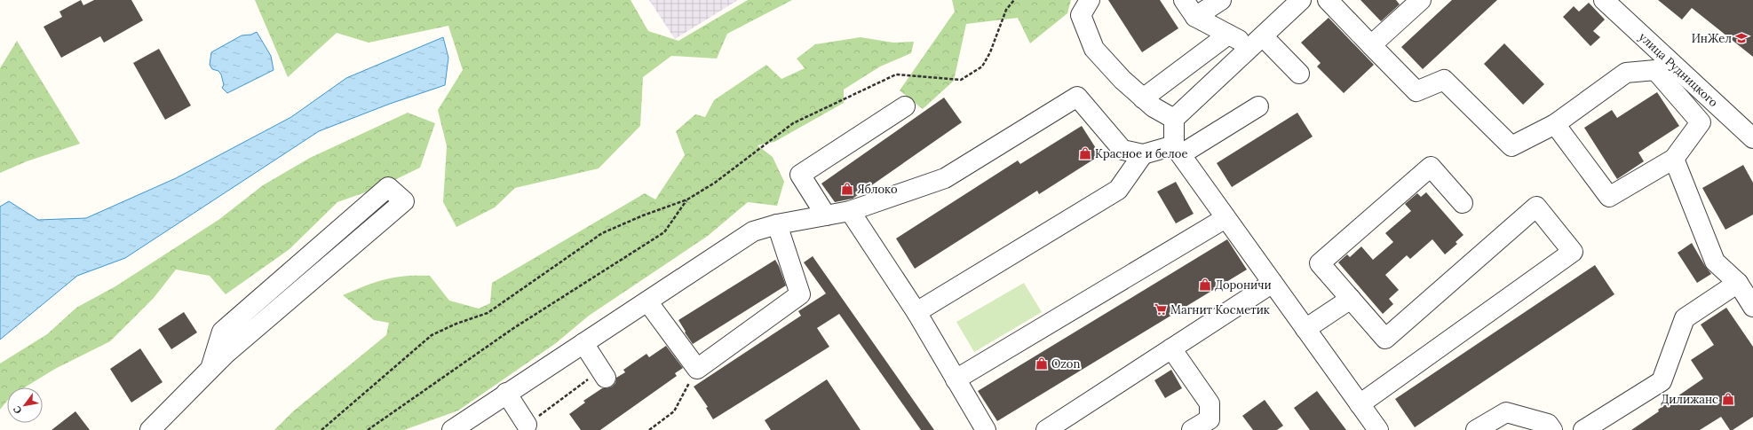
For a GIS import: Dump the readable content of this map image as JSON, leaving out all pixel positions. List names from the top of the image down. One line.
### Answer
{"streets":{"street":["улица Рудницкого"]},"places":{"school or university":["ИнЖел"],"shop":["Красное и белое","Яблоко","Дороничи","Ozon","Дилижанс"],"supermarket":["Магнит Косметик"]},"north":"bottom left"}
